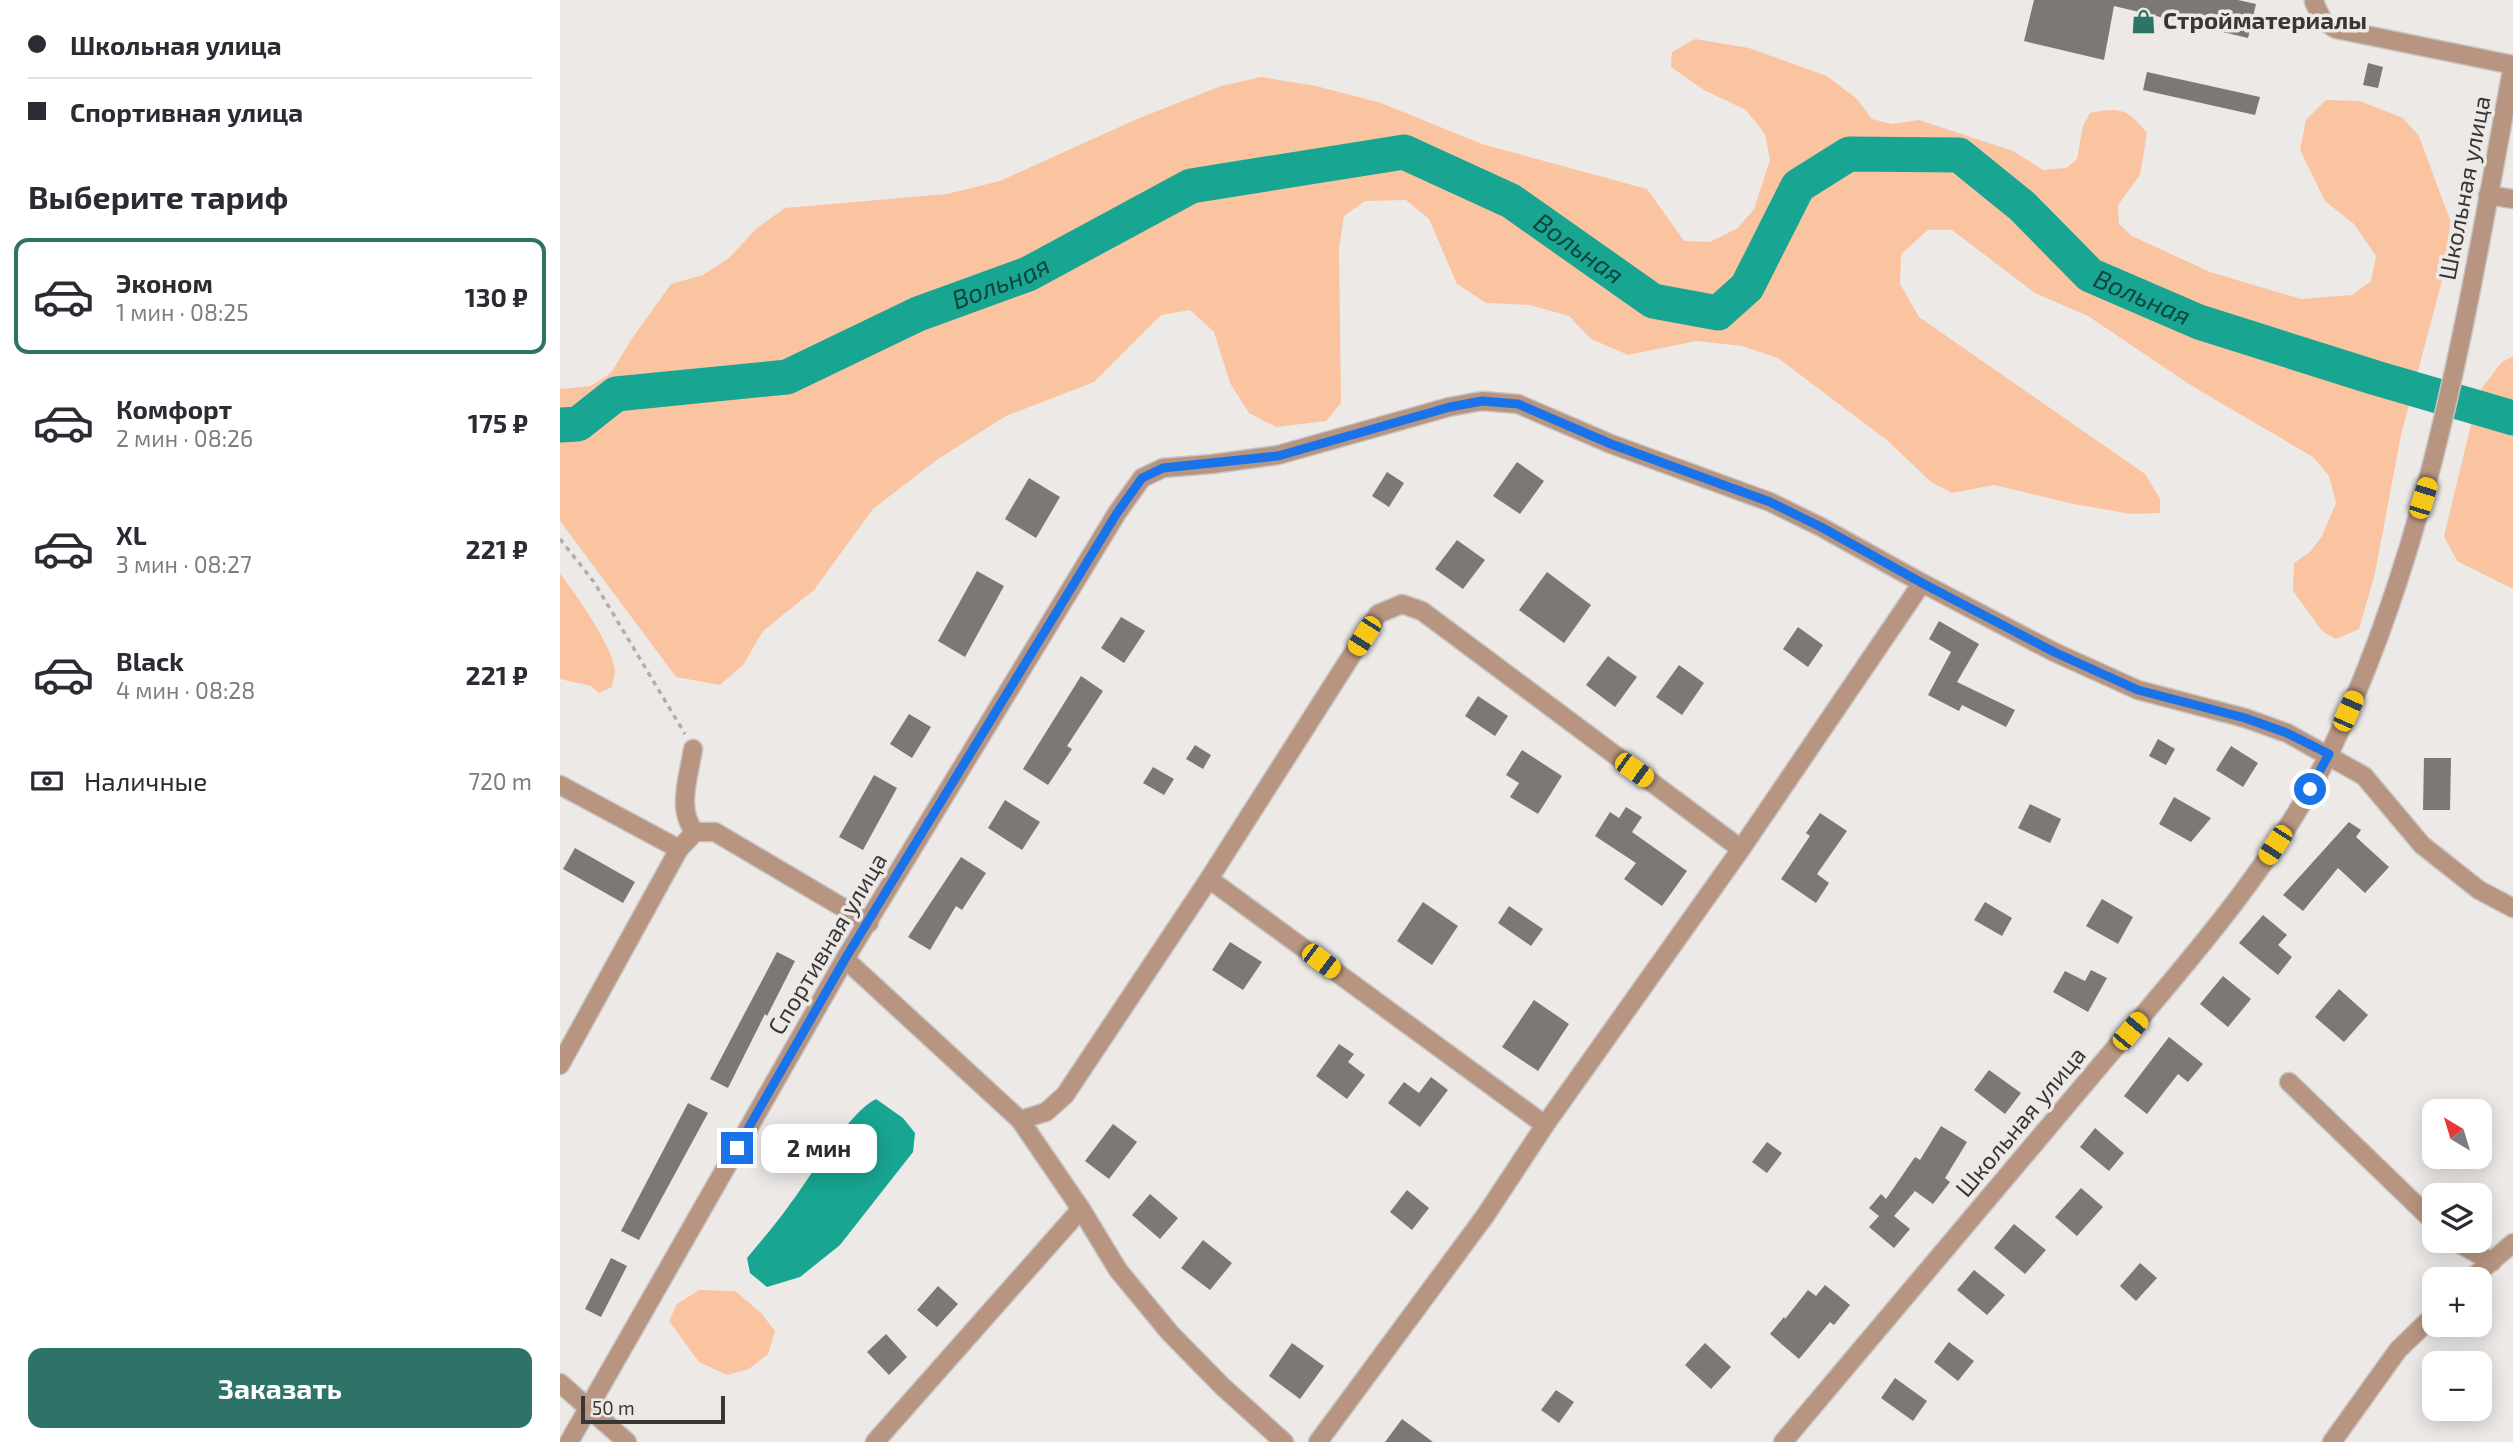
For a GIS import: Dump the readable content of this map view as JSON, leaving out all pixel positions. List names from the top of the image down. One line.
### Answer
{"streets":{"street":["Школьная улица","Спортивная улица"]},"water":["Вольная"],"places":{"shop":["Стройматериалы"]},"scale_bar":"50 m","north":"top left","page":{"banner":["Школьная улица","Спортивная улица"],"heading":"Выберите тариф","list":[{"name":"Эконом","note":"1 мин · 08:25","value":"130 ₽"},{"name":"Комфорт","note":"2 мин · 08:26","value":"175 ₽"},{"name":"XL","note":"3 мин · 08:27","value":"221 ₽"},{"name":"Black","note":"4 мин · 08:28","value":"221 ₽"}],"pay":["Наличные","720 m"],"map_buttons":["+","−"],"bubble":"2 мин","buttons":"Заказать","scale":"50 m"}}
